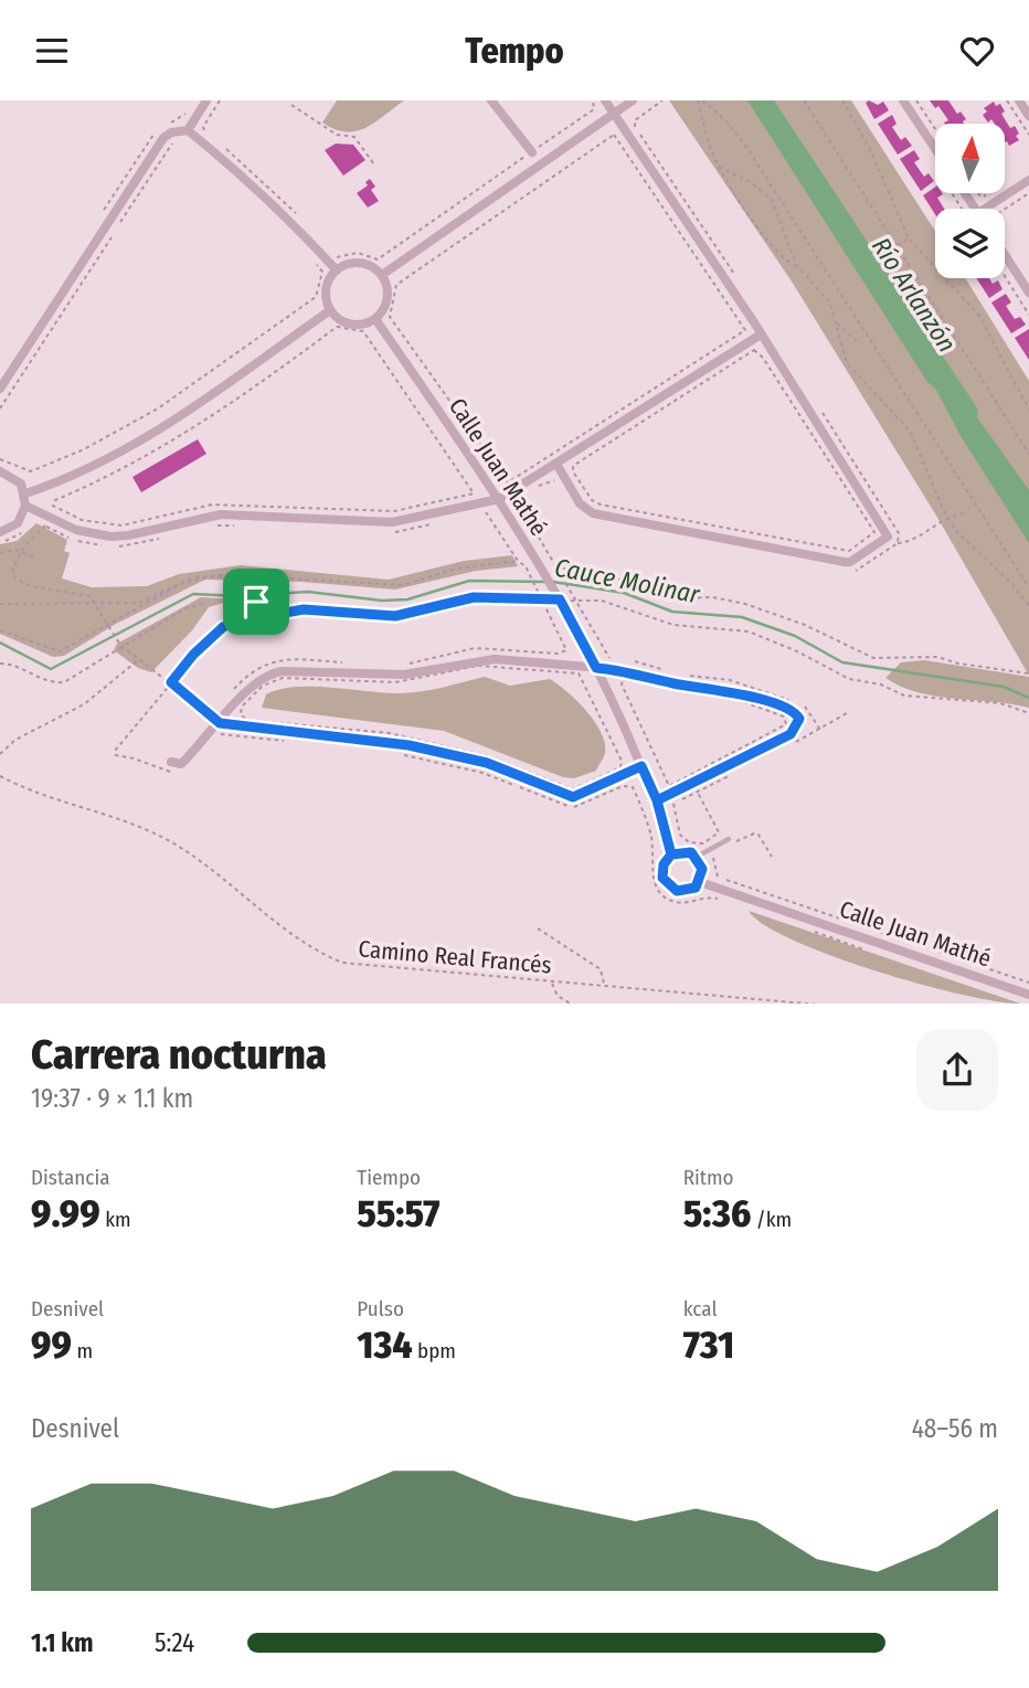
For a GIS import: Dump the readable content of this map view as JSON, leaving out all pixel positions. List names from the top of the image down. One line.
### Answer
{"streets":{"street":["Calle Juan Mathé"],"path":["Camino Real Francés"]},"water":["Río Arlanzón","Cauce Molinar"],"north":"top","page":{"header":"Tempo","heading":["Carrera nocturna","19:37 · 9 × 1.1 km"],"stats":[["Distancia","9.99 km"],["Tiempo","55:57"],["Ritmo","5:36 /km"],["Desnivel","99 m"],["Pulso","134 bpm"],["kcal","731"]],"chart":["Desnivel","48–56 m"],"list":[{"name":"1.1 km","note":"5:24"}]}}
